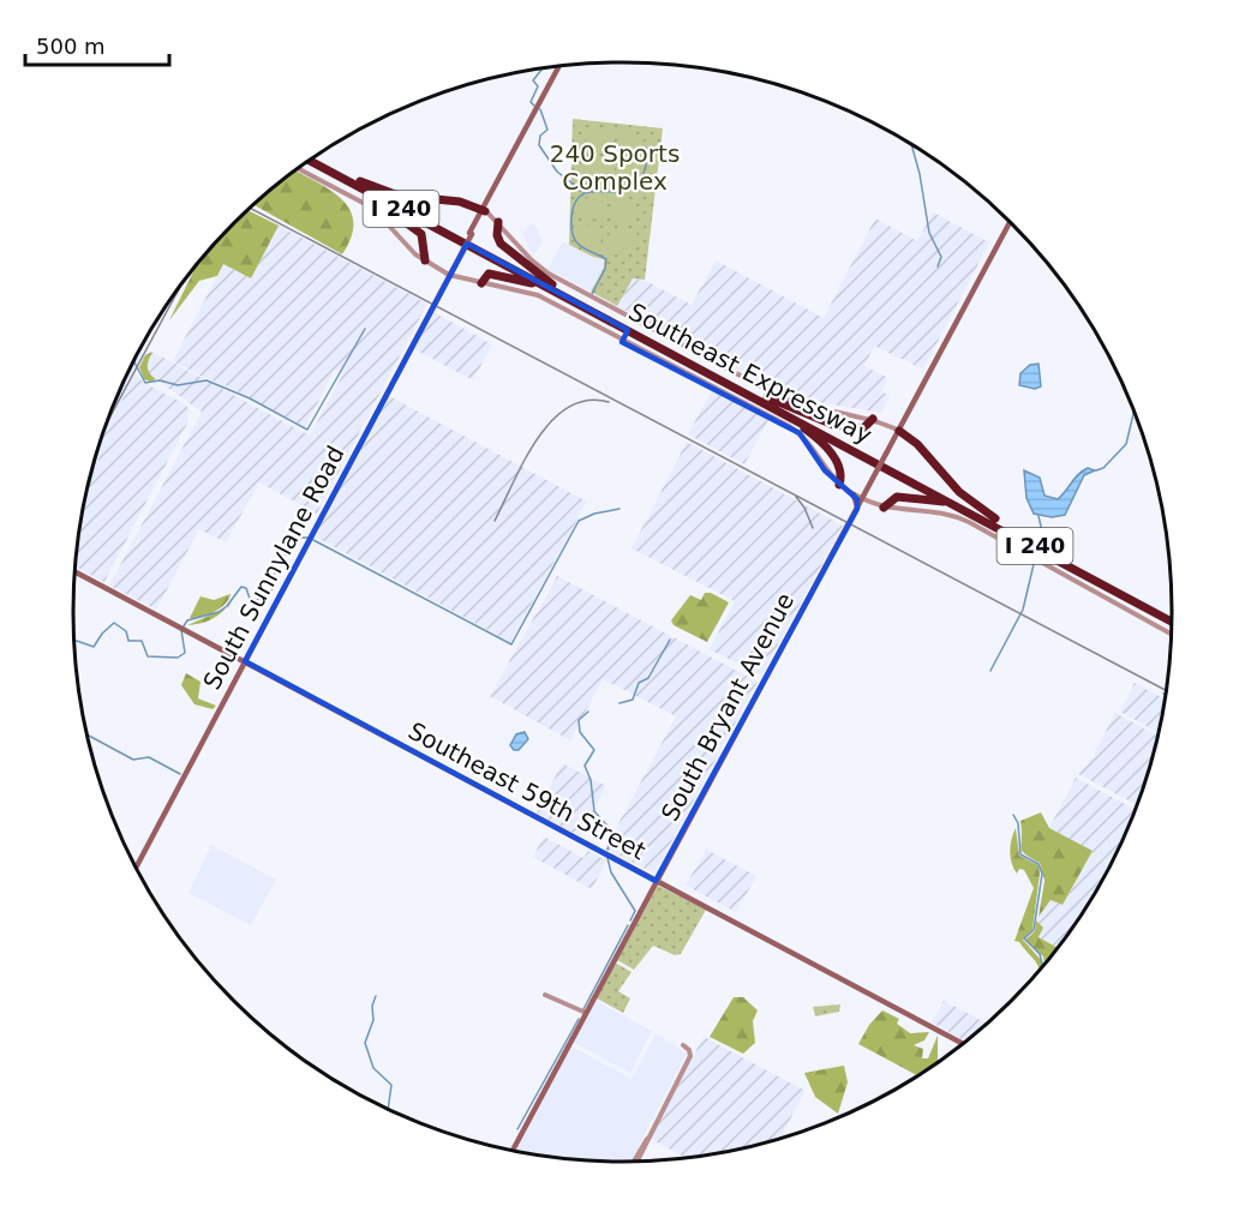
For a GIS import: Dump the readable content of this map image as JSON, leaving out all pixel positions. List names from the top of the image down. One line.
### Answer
{"streets":{"highway":["I 240","Southeast Expressway"],"main road":["South Sunnylane Road","South Bryant Avenue","Southeast 59th Street"]},"crossings":[["South Sunnylane Road","Southeast 59th Street"],["South Bryant Avenue","Southeast 59th Street"]],"parks":["240 Sports Complex"],"scale_bar":"500 m"}
